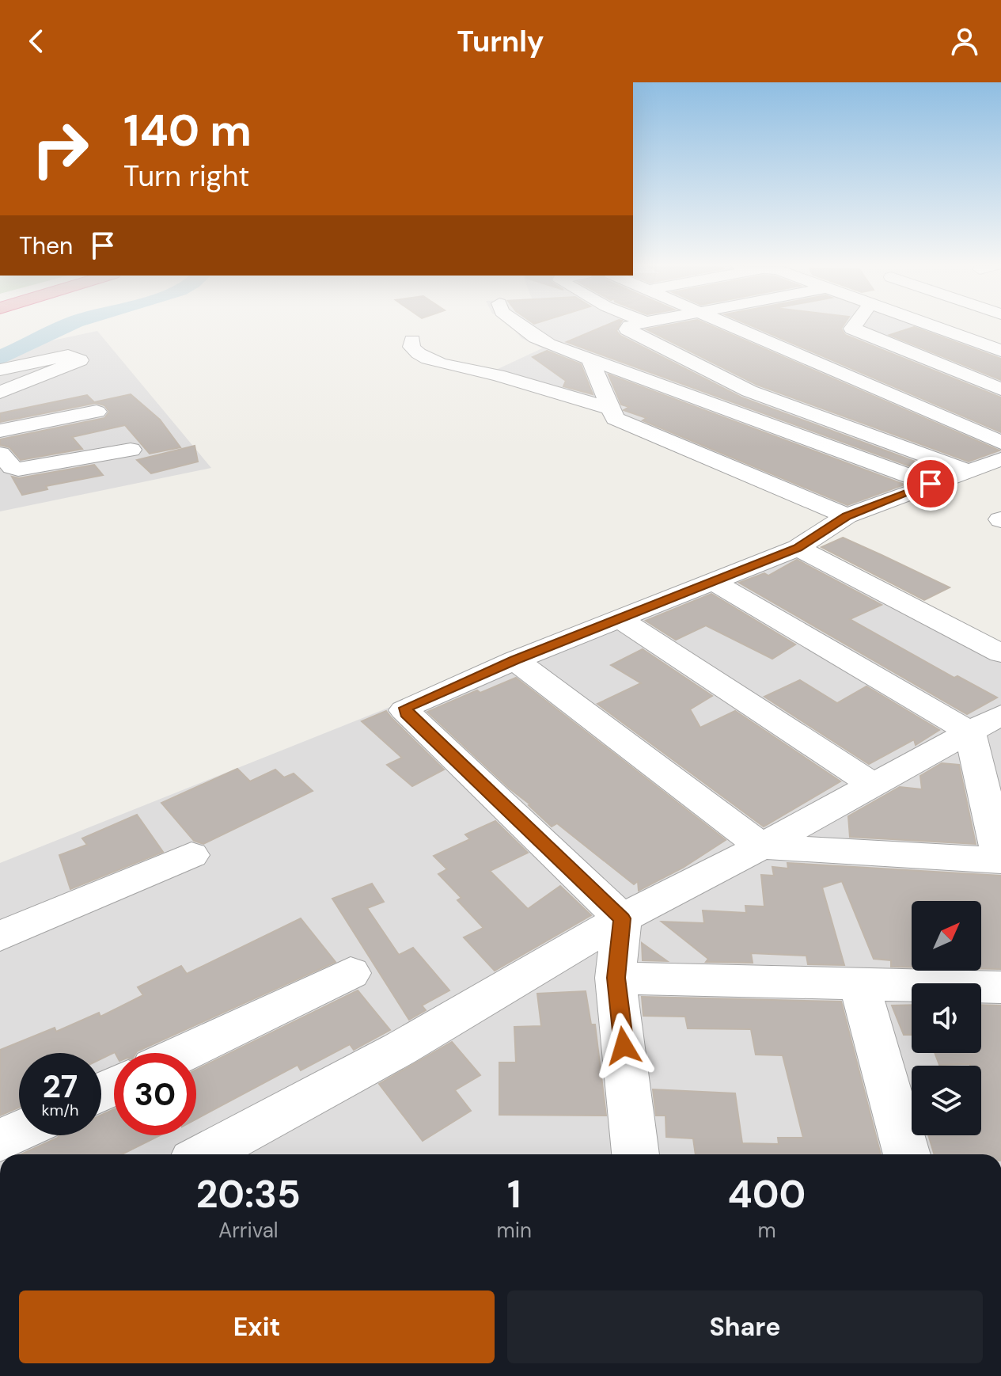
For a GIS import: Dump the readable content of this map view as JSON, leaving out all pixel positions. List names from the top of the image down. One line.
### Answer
{"north":"top right","page":{"header":"Turnly","turn":["140 m","Turn right"],"then":"Then","speed":"27 km/h","limit":"30","eta":["20:35","Arrival","1","min","400","m"],"buttons":["Exit","Share"]}}
